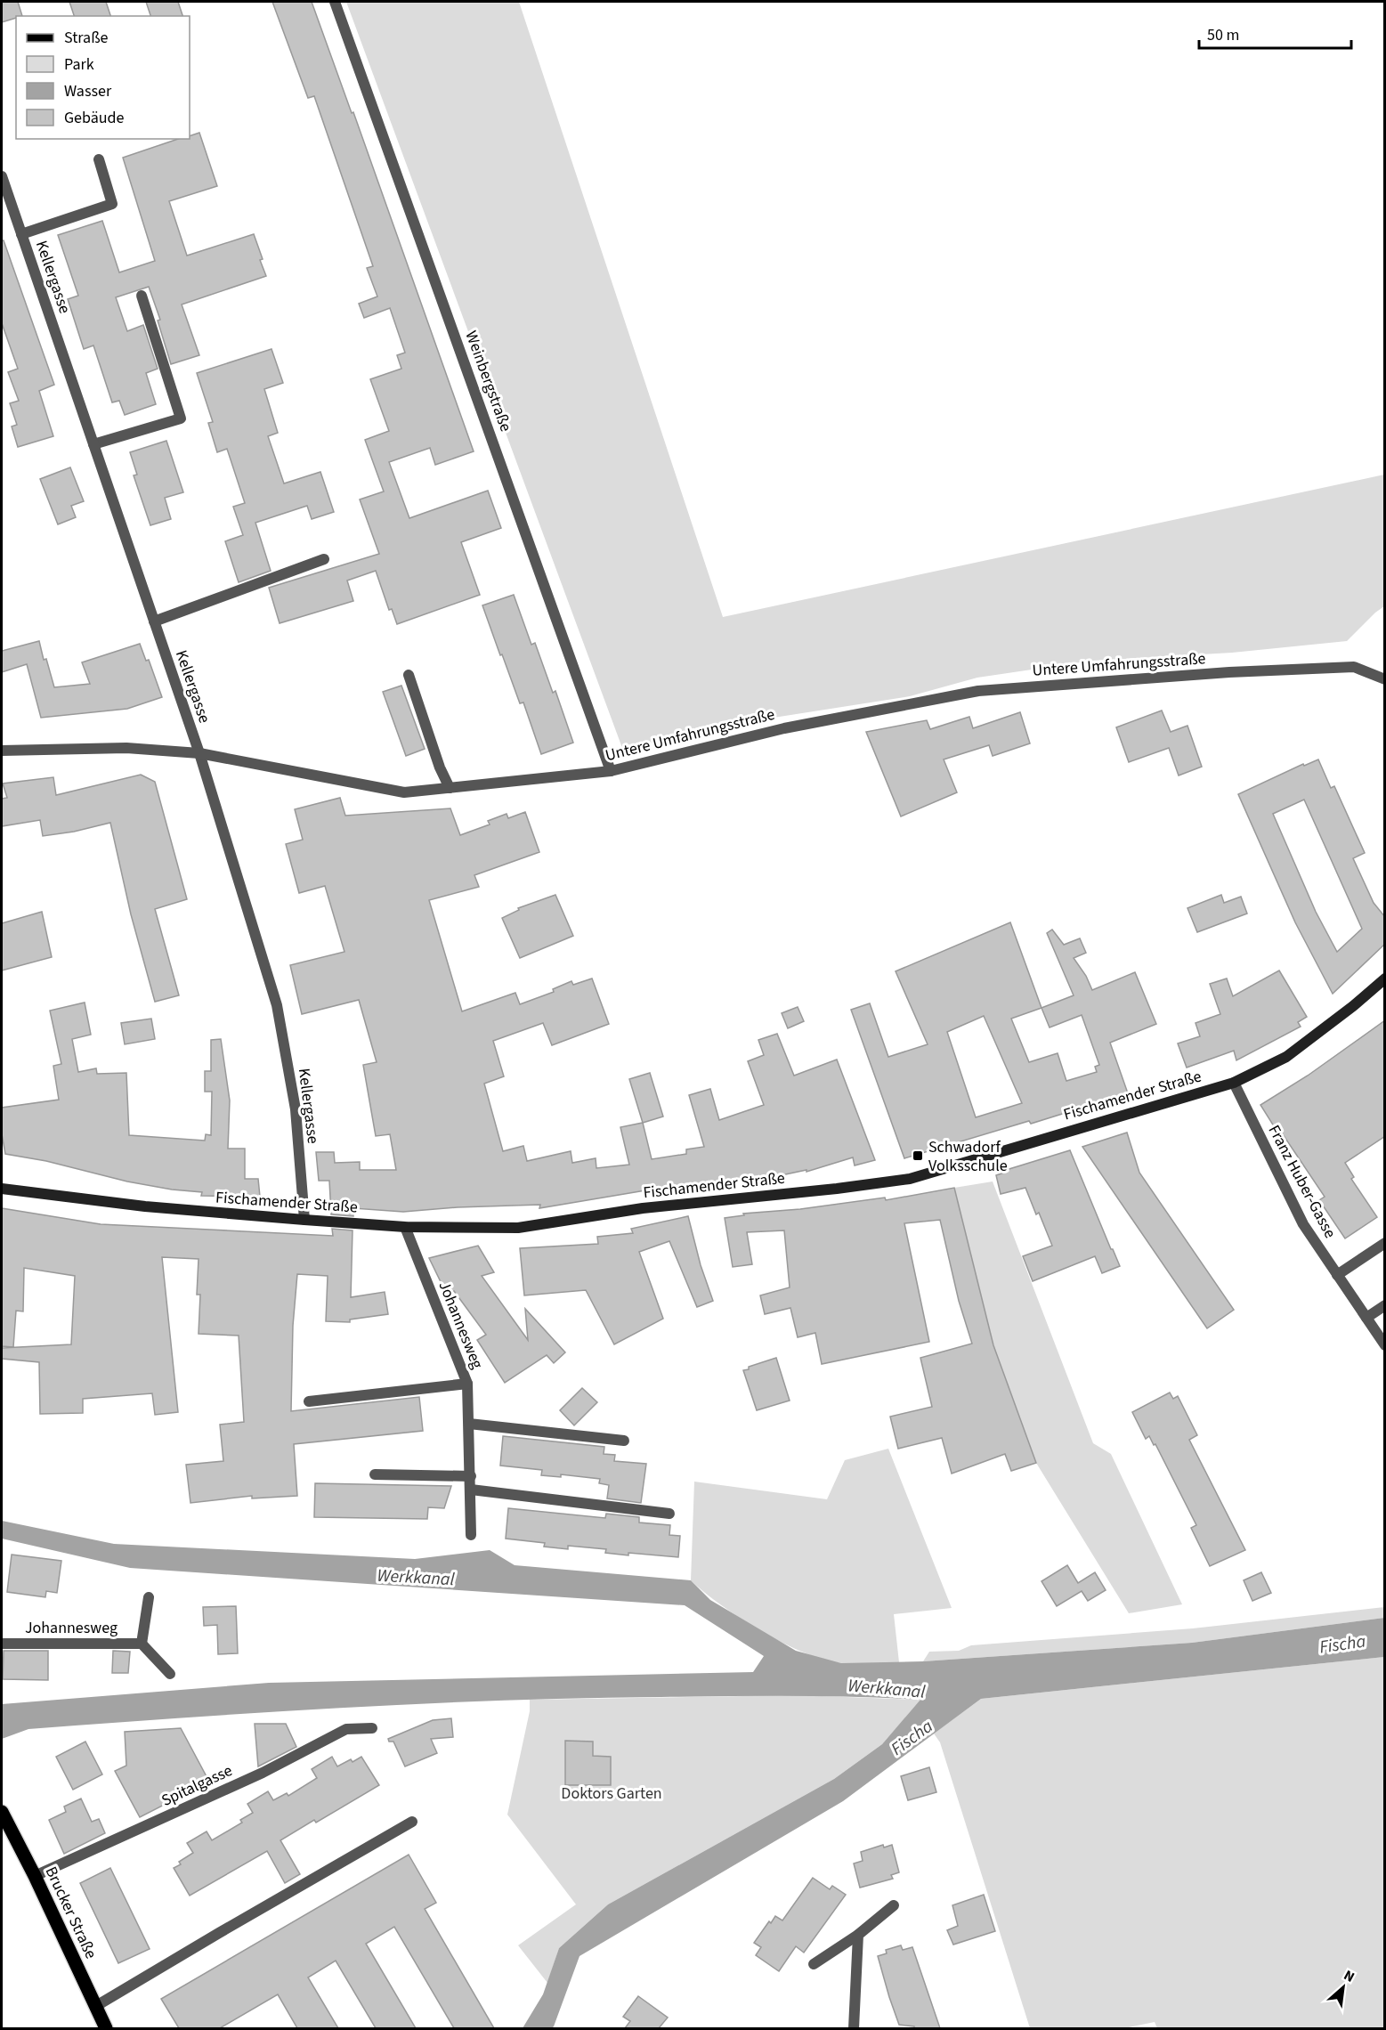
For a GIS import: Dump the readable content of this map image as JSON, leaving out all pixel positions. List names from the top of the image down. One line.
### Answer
{"streets":{"main road":["Fischamender Straße","Brucker Straße"],"street":["Kellergasse","Weinbergstraße","Untere Umfahrungsstraße","Franz Huber-Gasse","Johannesweg","Spitalgasse"]},"crossings":[["Kellergasse","Untere Umfahrungsstraße"],["Kellergasse","Fischamender Straße"],["Weinbergstraße","Untere Umfahrungsstraße"],["Fischamender Straße","Franz Huber-Gasse"],["Fischamender Straße","Johannesweg"],["Spitalgasse","Brucker Straße"]],"water":["Werkkanal","Fischa"],"parks":["Doktors Garten"],"places":{"transit":["Schwadorf Volksschule"]},"legend":["Straße","Park","Wasser","Gebäude"],"scale_bar":"50 m","north":"top right"}
